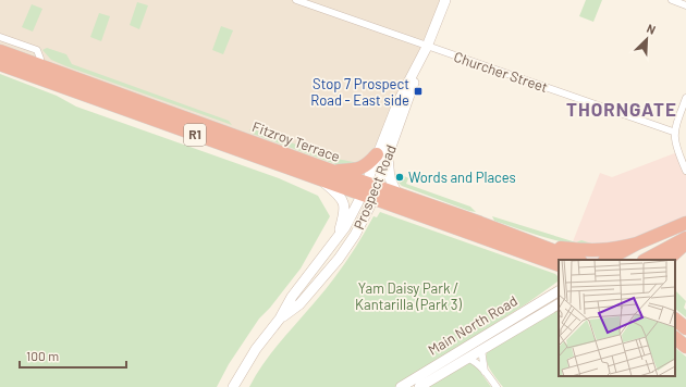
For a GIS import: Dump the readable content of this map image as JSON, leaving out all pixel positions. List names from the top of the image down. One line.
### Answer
{"streets":{"highway":["R1","Fitzroy Terrace"],"main road":["Prospect Road","Main North Road"],"street":["Churcher Street"]},"crossings":[["Churcher Street","Prospect Road"],["Fitzroy Terrace","Prospect Road"]],"districts":["THORNGATE"],"parks":["Yam Daisy Park / Kantarilla (Park 3)"],"places":{"transit":["Stop 7 Prospect Road - East side"],"other":["Words and Places"]},"scale_bar":"100 m","north":"top right"}
